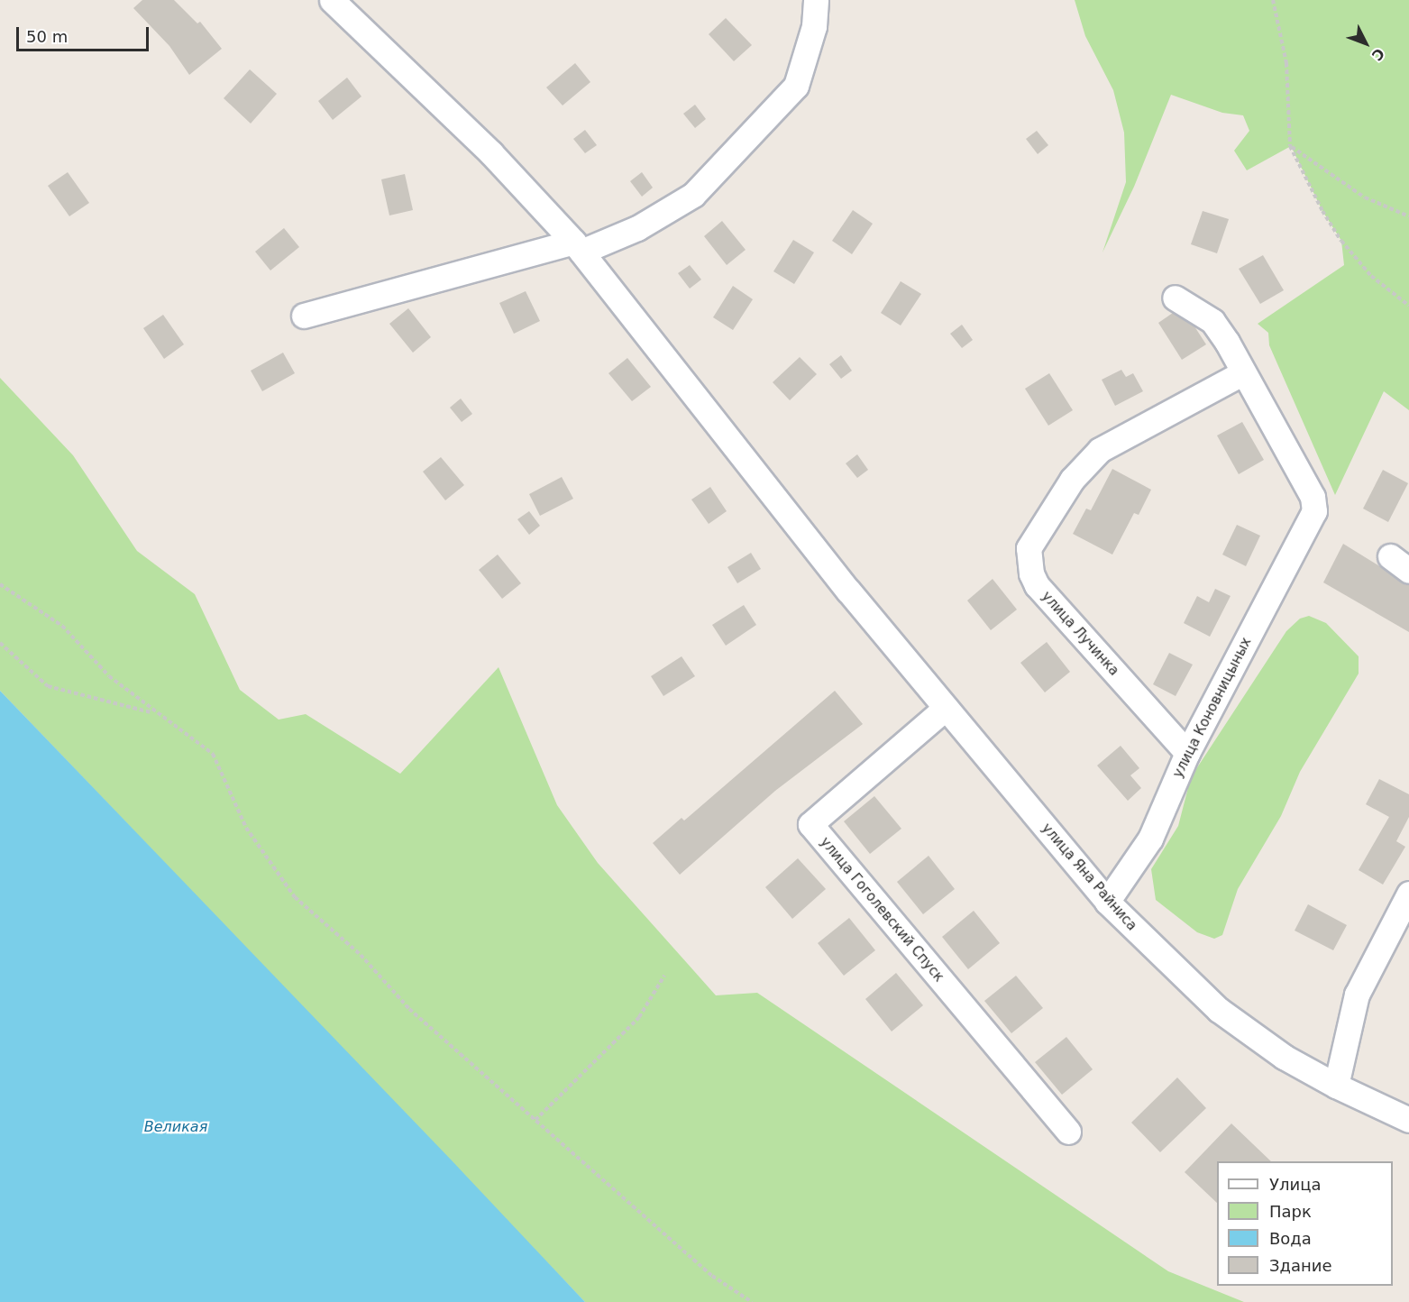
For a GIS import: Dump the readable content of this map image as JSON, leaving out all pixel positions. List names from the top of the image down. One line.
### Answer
{"streets":{"street":["улица Лучинка","улица Коновницыных","улица Яна Райниса","улица Гоголевский Спуск"]},"crossings":[["улица Лучинка","улица Коновницыных"],["улица Коновницыных","улица Яна Райниса"],["улица Яна Райниса","улица Гоголевский Спуск"]],"water":["Великая"],"legend":["Улица","Парк","Вода","Здание"],"scale_bar":"50 m","north":"bottom right"}
